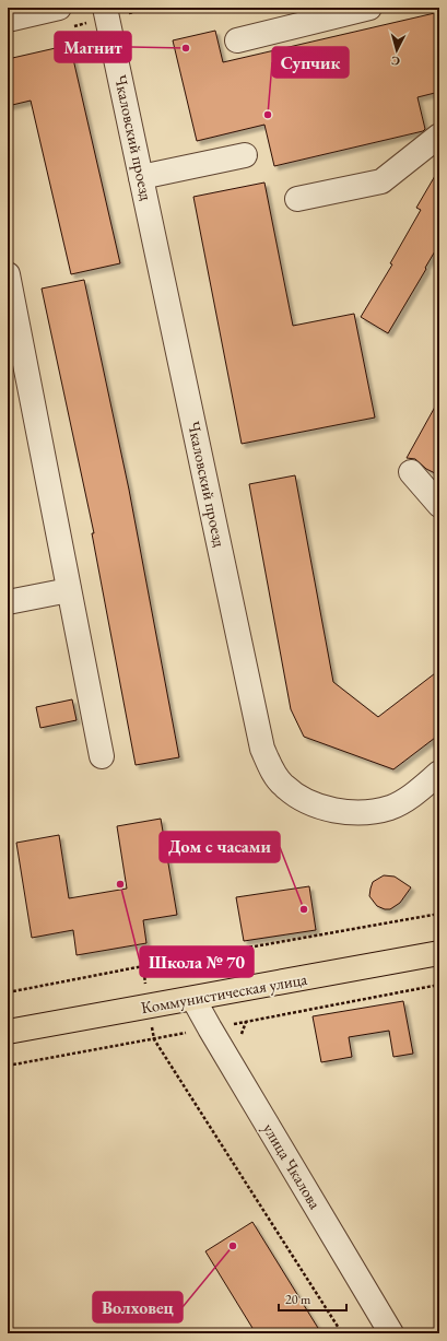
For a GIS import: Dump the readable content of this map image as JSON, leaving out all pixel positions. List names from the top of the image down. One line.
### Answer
{"streets":{"main road":["Коммунистическая улица"],"street":["Чкаловский проезд","улица Чкалова"]},"crossings":[["Коммунистическая улица","улица Чкалова"]],"places":["Магнит","Супчик","Школа № 70","Дом с часами","Волховец"],"scale_bar":"20 m","north":"bottom"}
